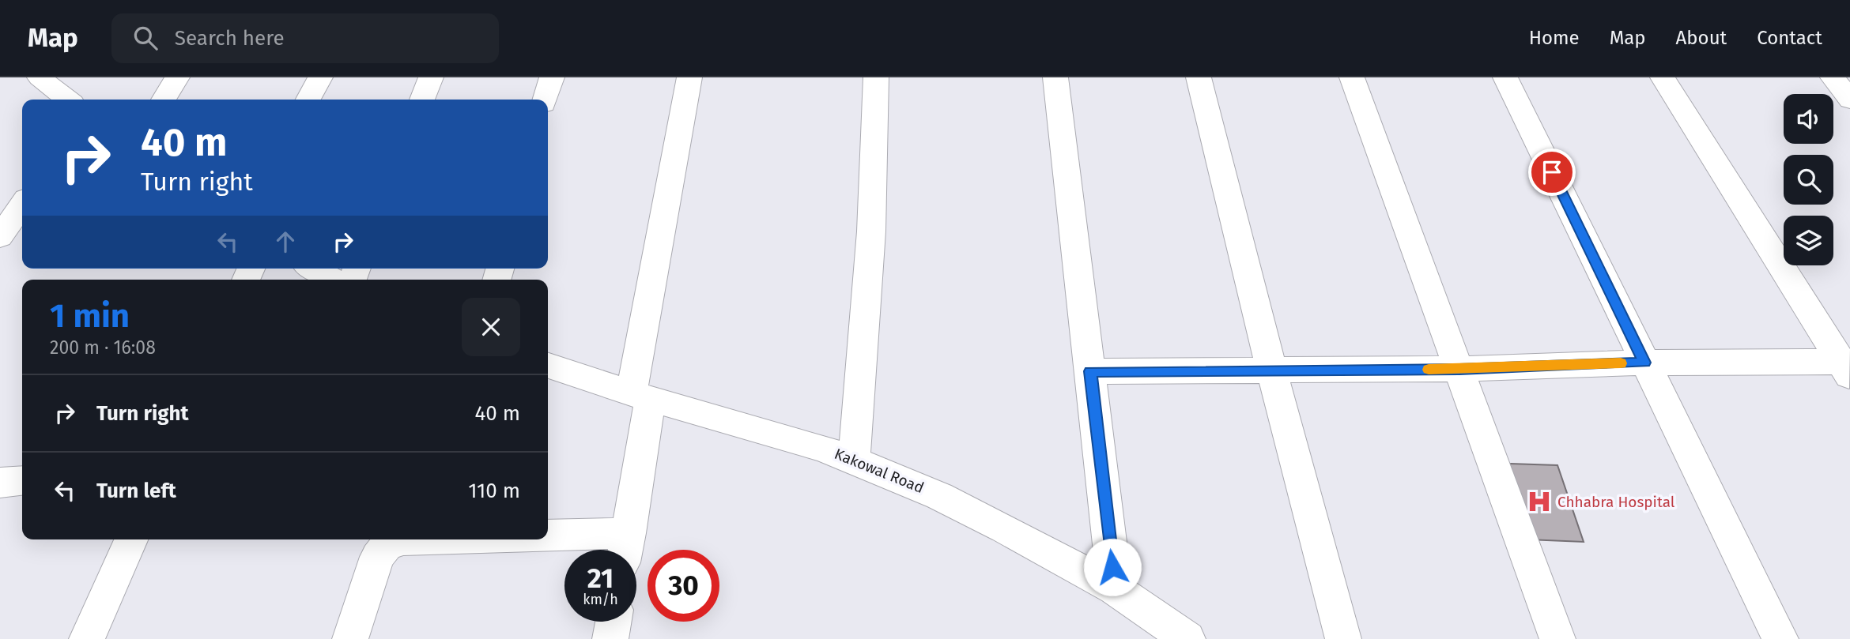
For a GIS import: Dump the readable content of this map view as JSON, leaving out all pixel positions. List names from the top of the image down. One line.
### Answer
{"streets":{"street":["Kakowal Road"]},"places":{"hospital":["Chhabra Hospital"]},"page":{"header":"Map","search":"Search here","nav":["Home","Map","About","Contact"],"turn":["40 m","Turn right"],"heading":["1 min","200 m · 16:08"],"list":[{"name":"Turn right","value":"40 m"},{"name":"Turn left","value":"110 m"}],"speed":"21 km/h","limit":"30"}}
